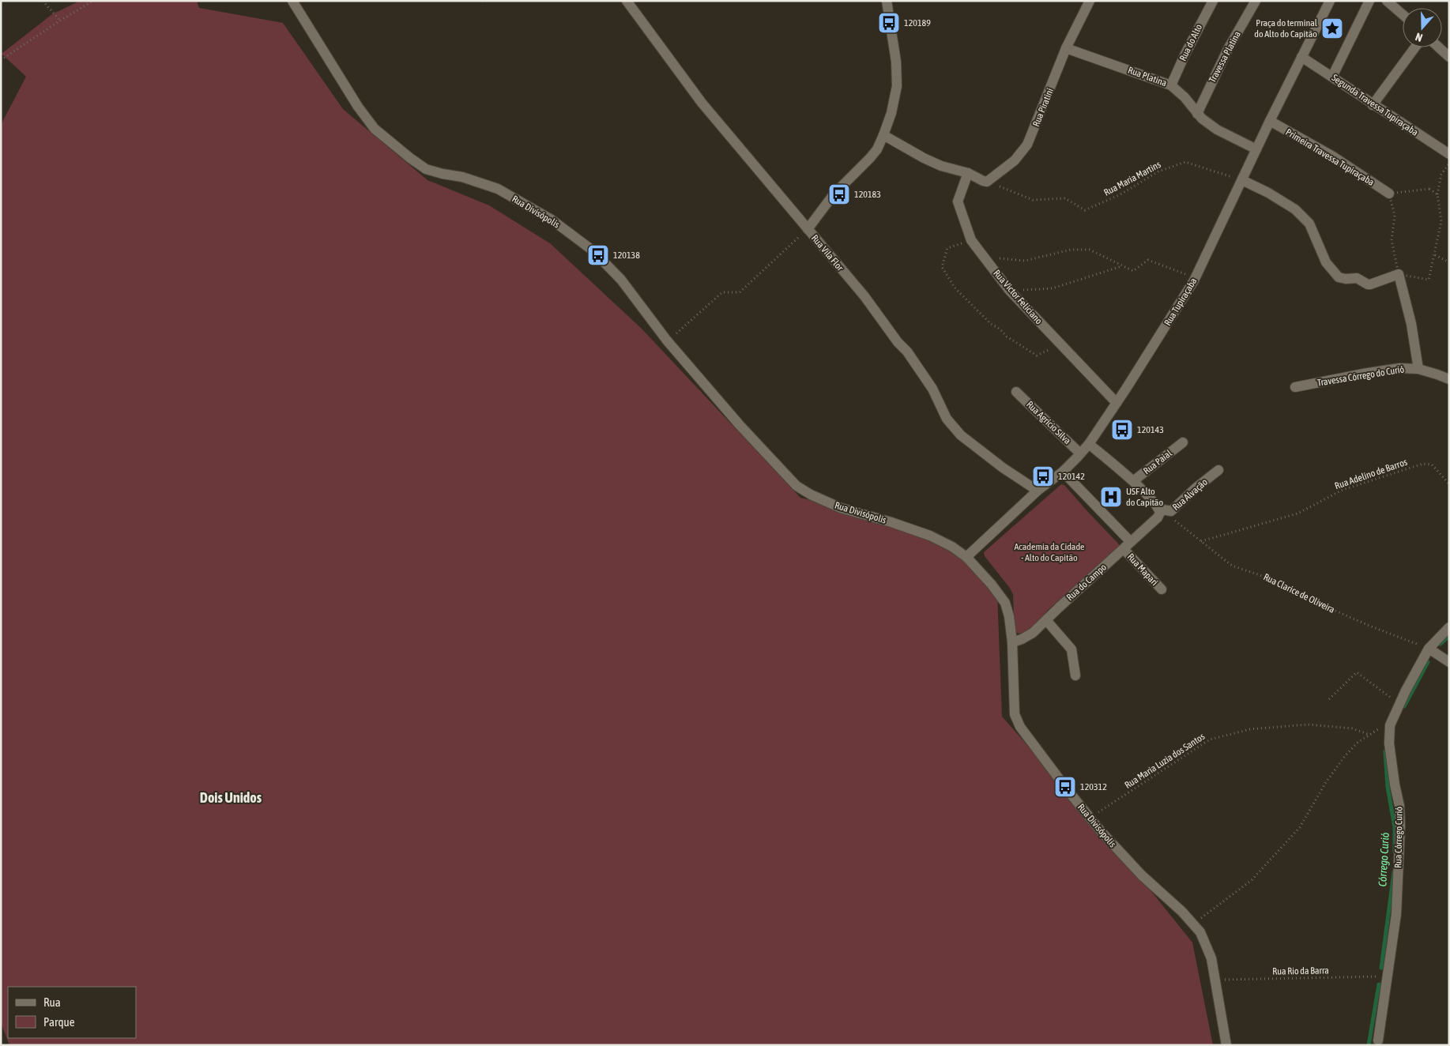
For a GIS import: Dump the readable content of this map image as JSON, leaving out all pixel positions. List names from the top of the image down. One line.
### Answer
{"streets":{"street":["Rua do Alto","Travessa Platina","Rua Platina","Segunda Travessa Tupiraçaba","Rua Piratini","Primeira Travessa Tupiraçaba","Rua Divisópolis","Rua Vila Flor","Rua Victor Feliciano","Rua Tupiraçaba","Travessa Córrego do Curió","Rua Agrício Silva","Rua Paial","Rua Alvação","Rua Mapari","Rua do Campo","Rua Córrego Curió"],"path":["Rua Maria Martins","Rua Adelino de Barros","Rua Clarice de Oliveira","Rua Maria Luzia dos Santos","Rua Rio da Barra"]},"crossings":[["Rua do Alto","Rua Platina"],["Travessa Platina","Rua Platina"],["Rua Platina","Rua Piratini"],["Rua Platina","Rua Tupiraçaba"],["Segunda Travessa Tupiraçaba","Rua Tupiraçaba"],["Rua Piratini","Rua Maria Martins"],["Primeira Travessa Tupiraçaba","Rua Tupiraçaba"],["Rua Maria Martins","Rua Tupiraçaba"],["Rua Divisópolis","Rua Tupiraçaba"],["Rua Divisópolis","Rua do Campo"],["Rua Divisópolis","Rua Maria Luzia dos Santos"],["Rua Divisópolis","Rua Rio da Barra"],["Rua Vila Flor","Rua Tupiraçaba"],["Rua Victor Feliciano","Rua Tupiraçaba"],["Rua Tupiraçaba","Rua Agrício Silva"],["Rua Tupiraçaba","Rua Mapari"],["Rua Adelino de Barros","Rua Clarice de Oliveira"],["Rua Alvação","Rua do Campo"],["Rua Alvação","Rua Clarice de Oliveira"],["Rua Mapari","Rua do Campo"],["Rua do Campo","Rua Clarice de Oliveira"],["Rua Clarice de Oliveira","Rua Córrego Curió"],["Rua Córrego Curió","Rua Rio da Barra"]],"districts":["Dois Unidos"],"water":["Córrego Curió"],"parks":["Academia da Cidade - Alto do Capitão"],"places":{"bus stop":["120189","120183","120138","120143","120142","120312"],"place":["Praça do terminal do Alto do Capitão"],"hospital":["USF Alto do Capitão"]},"legend":["Rua","Parque"],"north":"bottom"}
